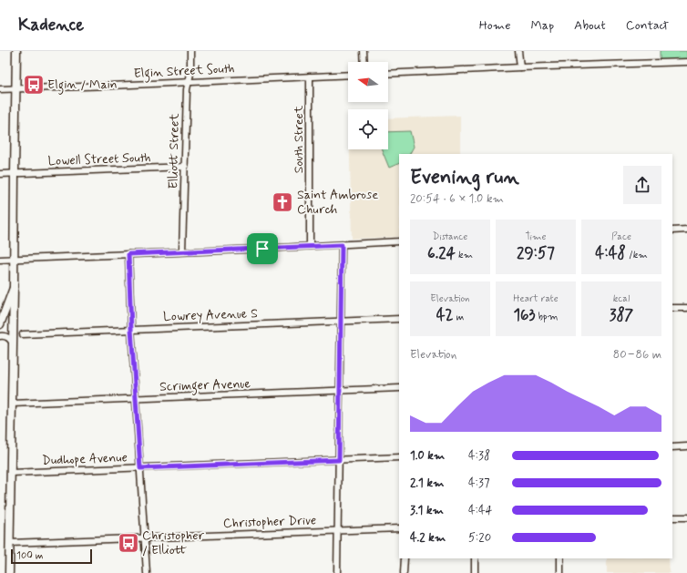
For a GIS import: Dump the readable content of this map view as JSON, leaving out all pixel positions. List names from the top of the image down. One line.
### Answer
{"streets":{"street":["Elgin Street South","South Street","Elliott Street","Lowell Street South","Lowrey Avenue S","Scrimger Avenue","Dudhope Avenue","Christopher Drive"]},"crossings":[["Elgin Street South","South Street"],["Elgin Street South","Elliott Street"],["Elliott Street","Lowell Street South"]],"places":{"bus stop":["Elgin / Main","Christopher / Elliott"],"church":["Saint Ambrose Church"]},"scale_bar":"100 m","north":"left","page":{"header":"Kadence","nav":["Home","Map","About","Contact"],"heading":["Evening run","20:54 · 6 × 1.0 km"],"stats":[["Distance","6.24 km"],["Time","29:57"],["Pace","4:48 /km"],["Elevation","42 m"],["Heart rate","163 bpm"],["kcal","387"]],"chart":["Elevation","80–86 m"],"list":[{"name":"1.0 km","note":"4:38"},{"name":"2.1 km","note":"4:37"},{"name":"3.1 km","note":"4:44"},{"name":"4.2 km","note":"5:20"}],"scale":"100 m"}}
